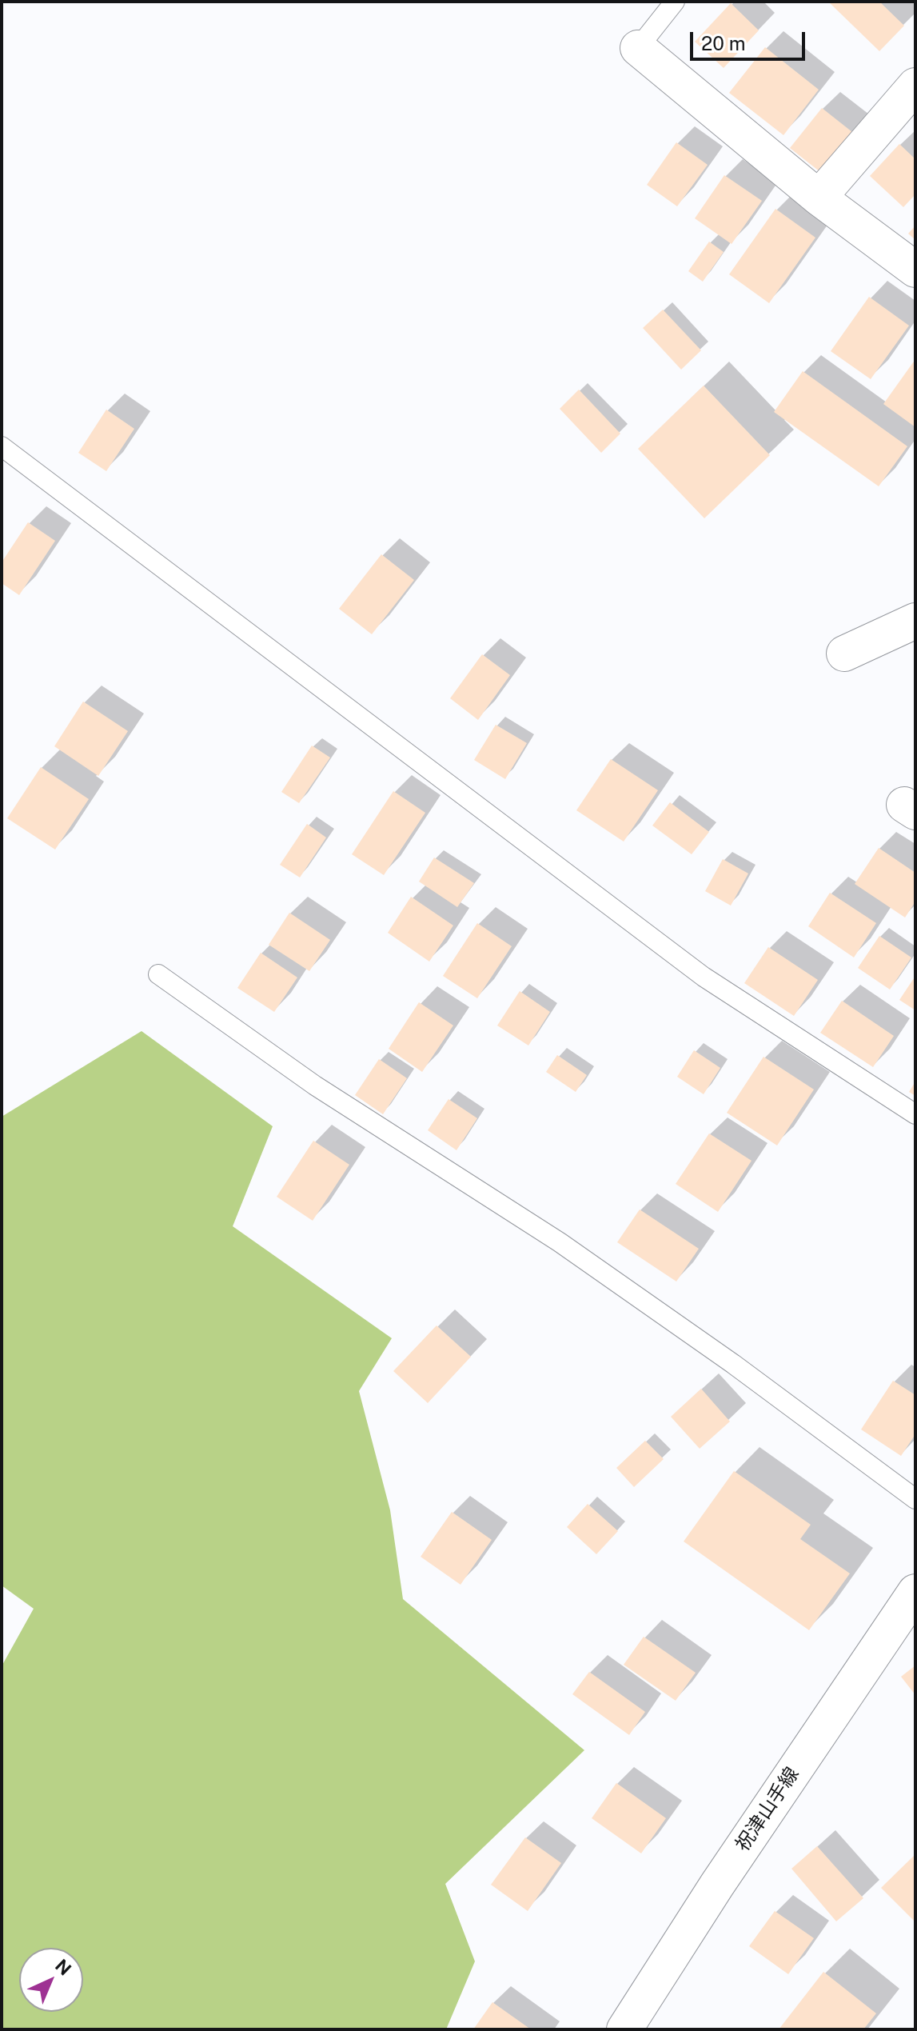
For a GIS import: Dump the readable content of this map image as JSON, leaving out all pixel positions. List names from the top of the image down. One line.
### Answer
{"streets":{"street":["祝津山手線"]},"scale_bar":"20 m","north":"top right"}
